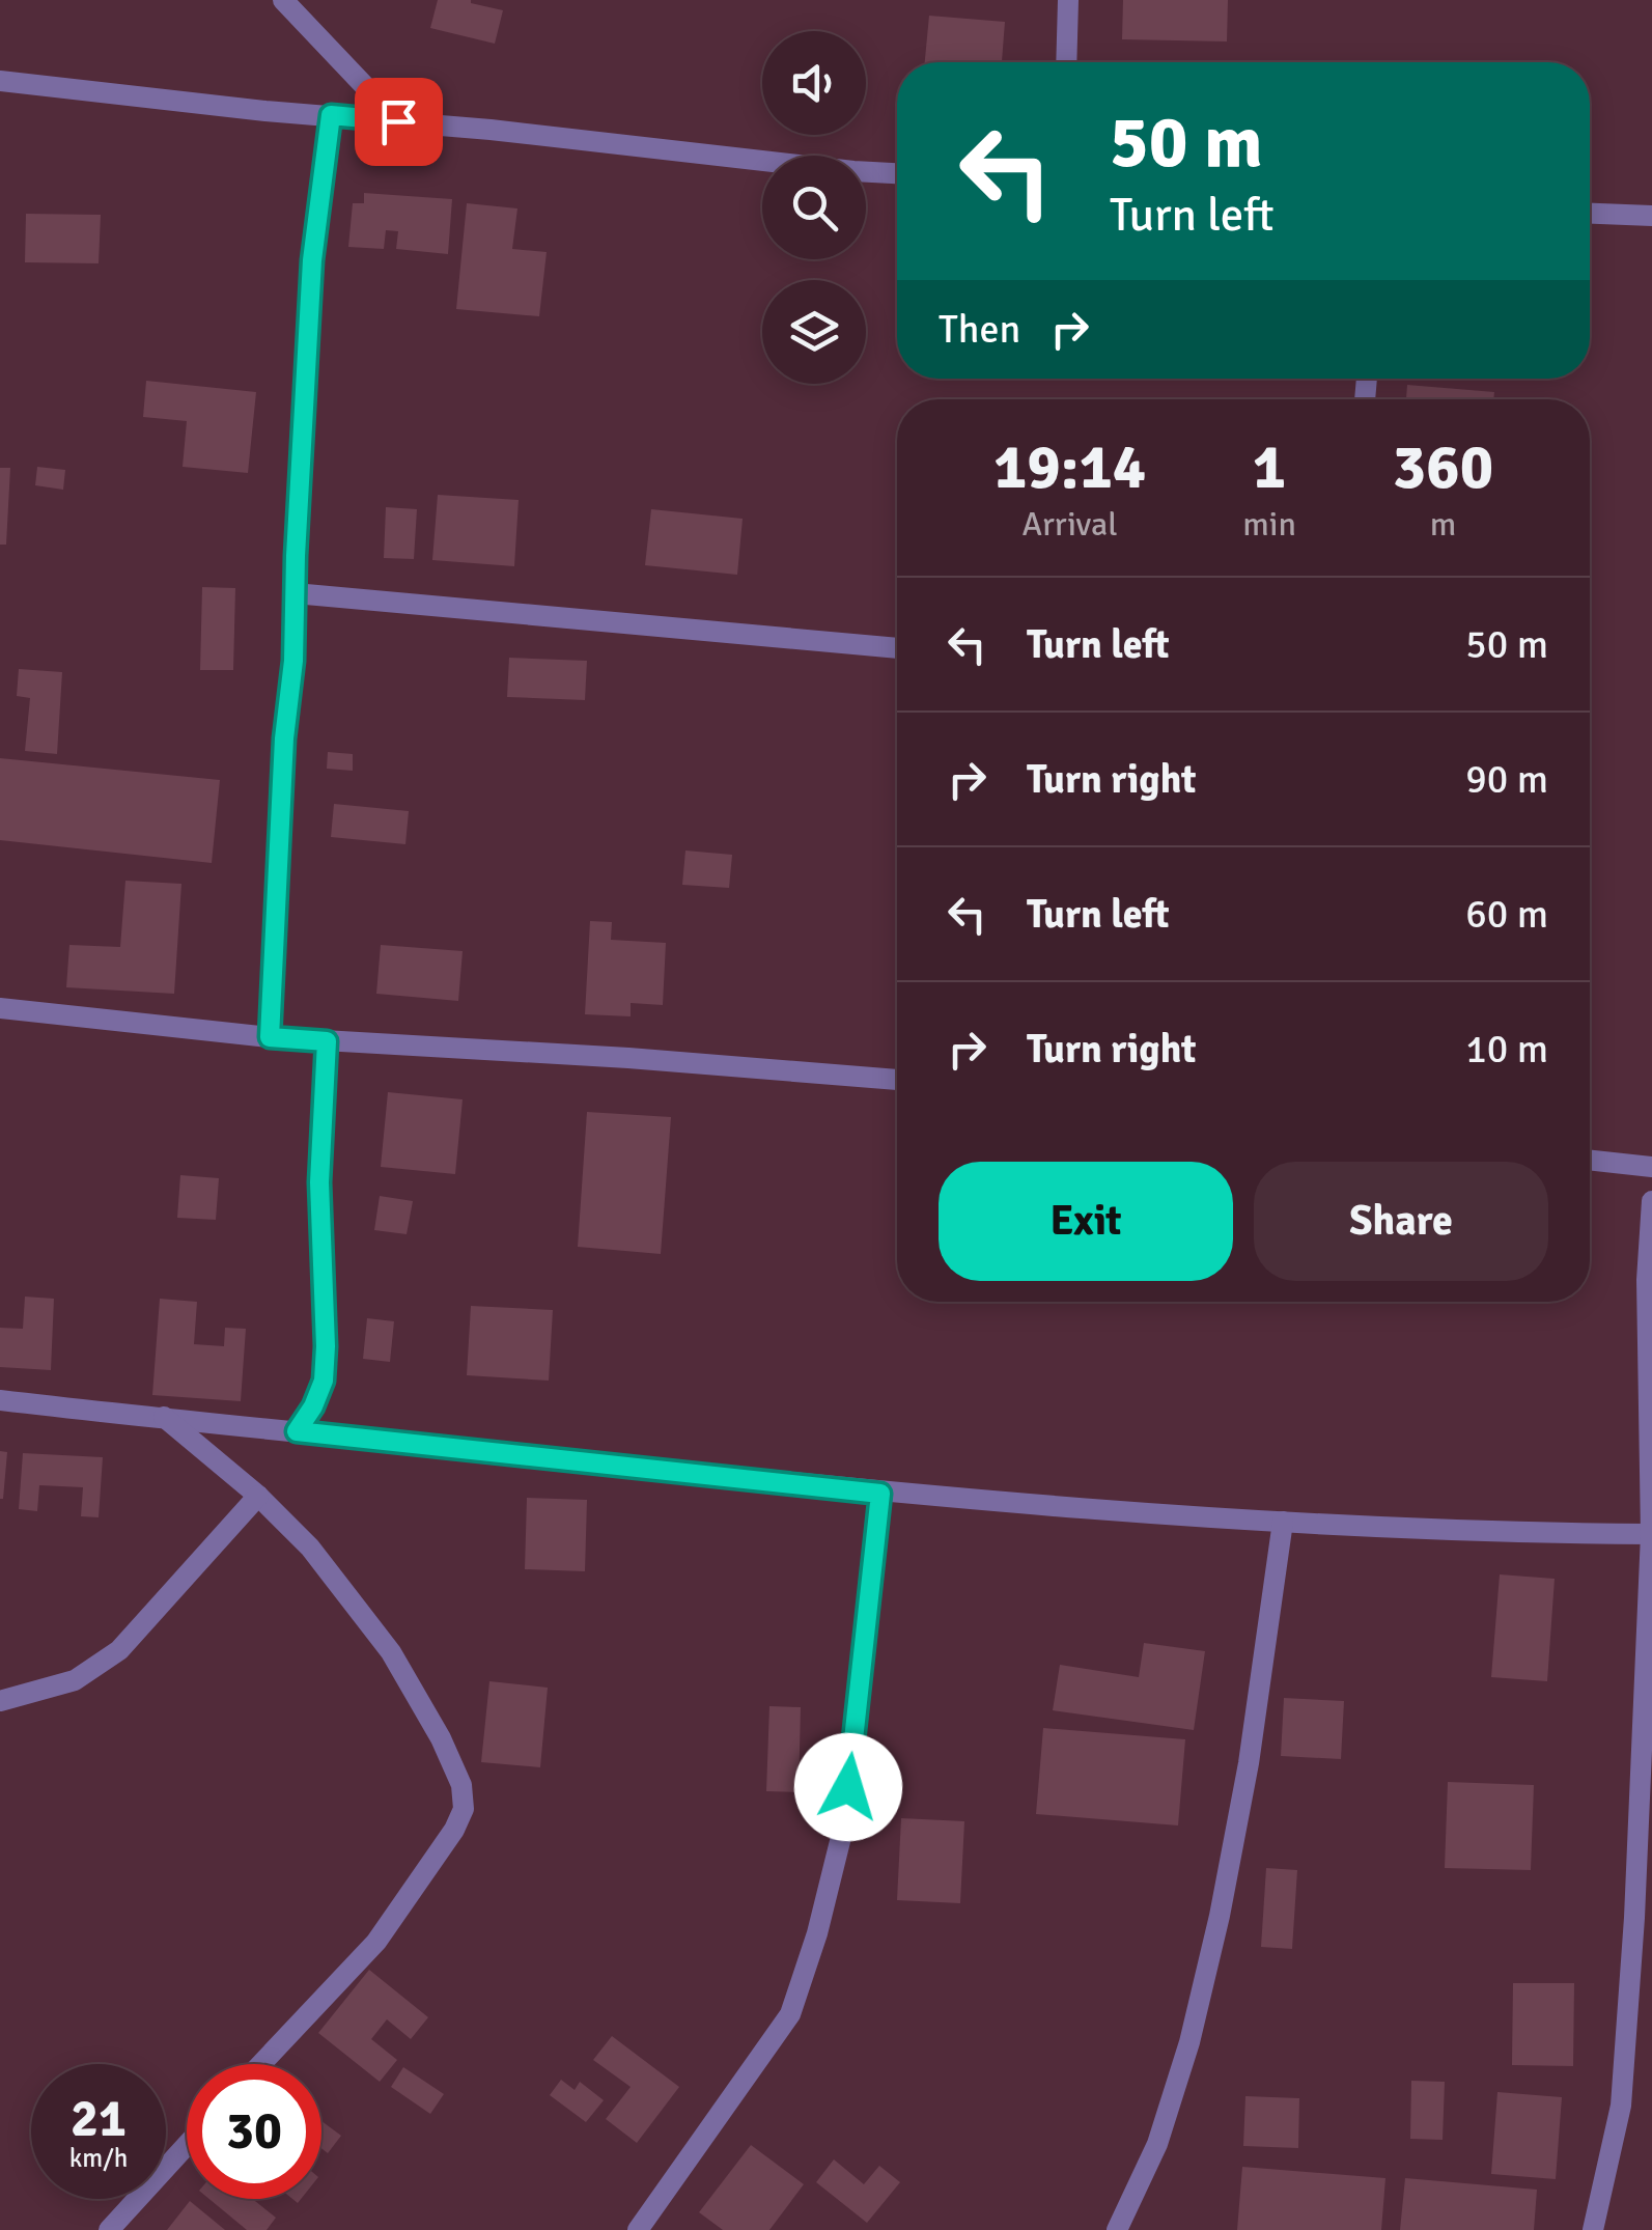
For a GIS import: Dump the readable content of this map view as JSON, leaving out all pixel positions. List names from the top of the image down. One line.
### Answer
{"page":{"turn":["50 m","Turn left"],"then":"Then","eta":["19:14","Arrival","1","min","360","m"],"list":[{"name":"Turn left","value":"50 m"},{"name":"Turn right","value":"90 m"},{"name":"Turn left","value":"60 m"},{"name":"Turn right","value":"10 m"}],"buttons":["Exit","Share"],"speed":"21 km/h","limit":"30"}}
